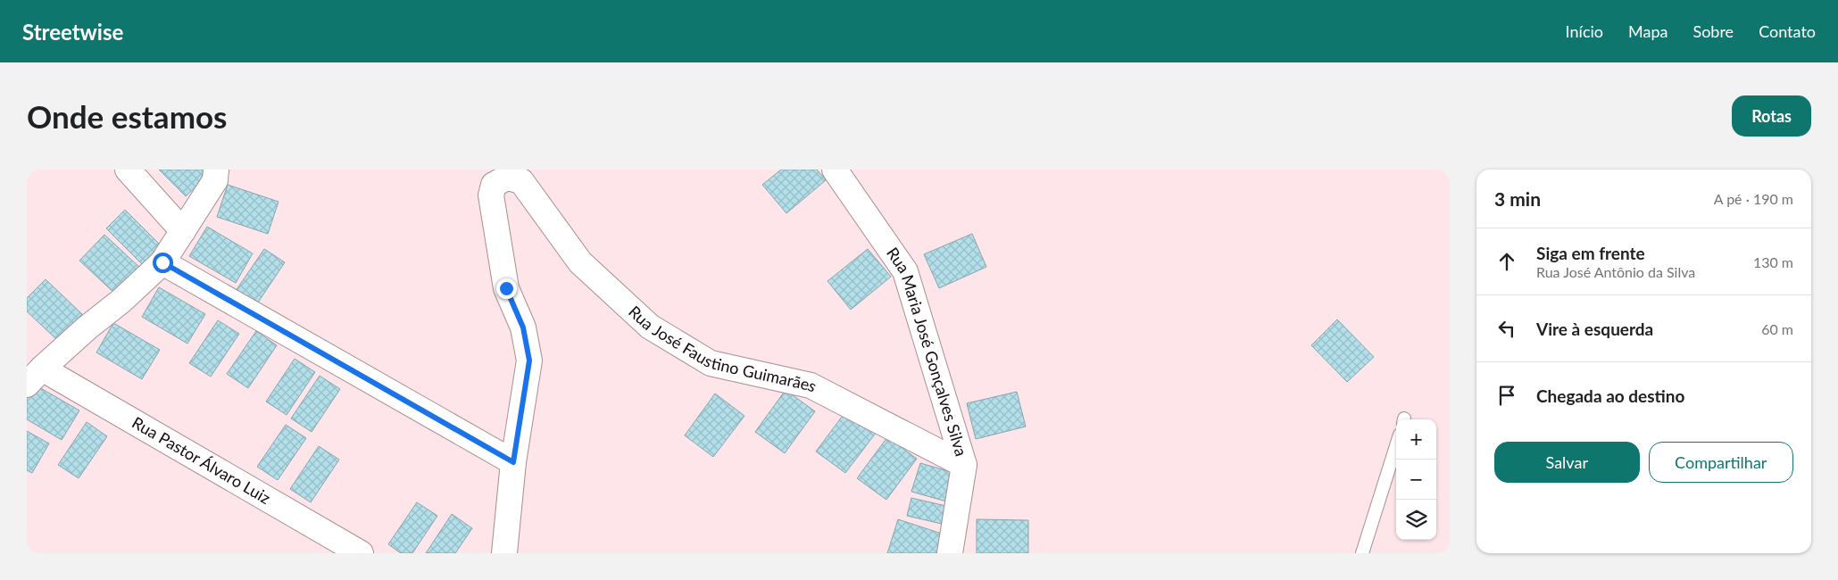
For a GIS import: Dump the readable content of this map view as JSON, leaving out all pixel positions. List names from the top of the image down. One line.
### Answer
{"streets":{"street":["Rua José Faustino Guimarães","Rua Maria José Gonçalves Silva","Rua Pastor Álvaro Luiz"]},"crossings":[["Rua José Faustino Guimarães","Rua Maria José Gonçalves Silva"]],"page":{"header":"Streetwise","nav":["Início","Mapa","Sobre","Contato"],"buttons":["Rotas",["Salvar","Compartilhar"]],"title":"Onde estamos","heading":["3 min","A pé · 190 m"],"list":[["Siga em frente","Rua José Antônio da Silva","130 m"],["Vire à esquerda","60 m"],"Chegada ao destino"],"map_buttons":["+","−"]}}
